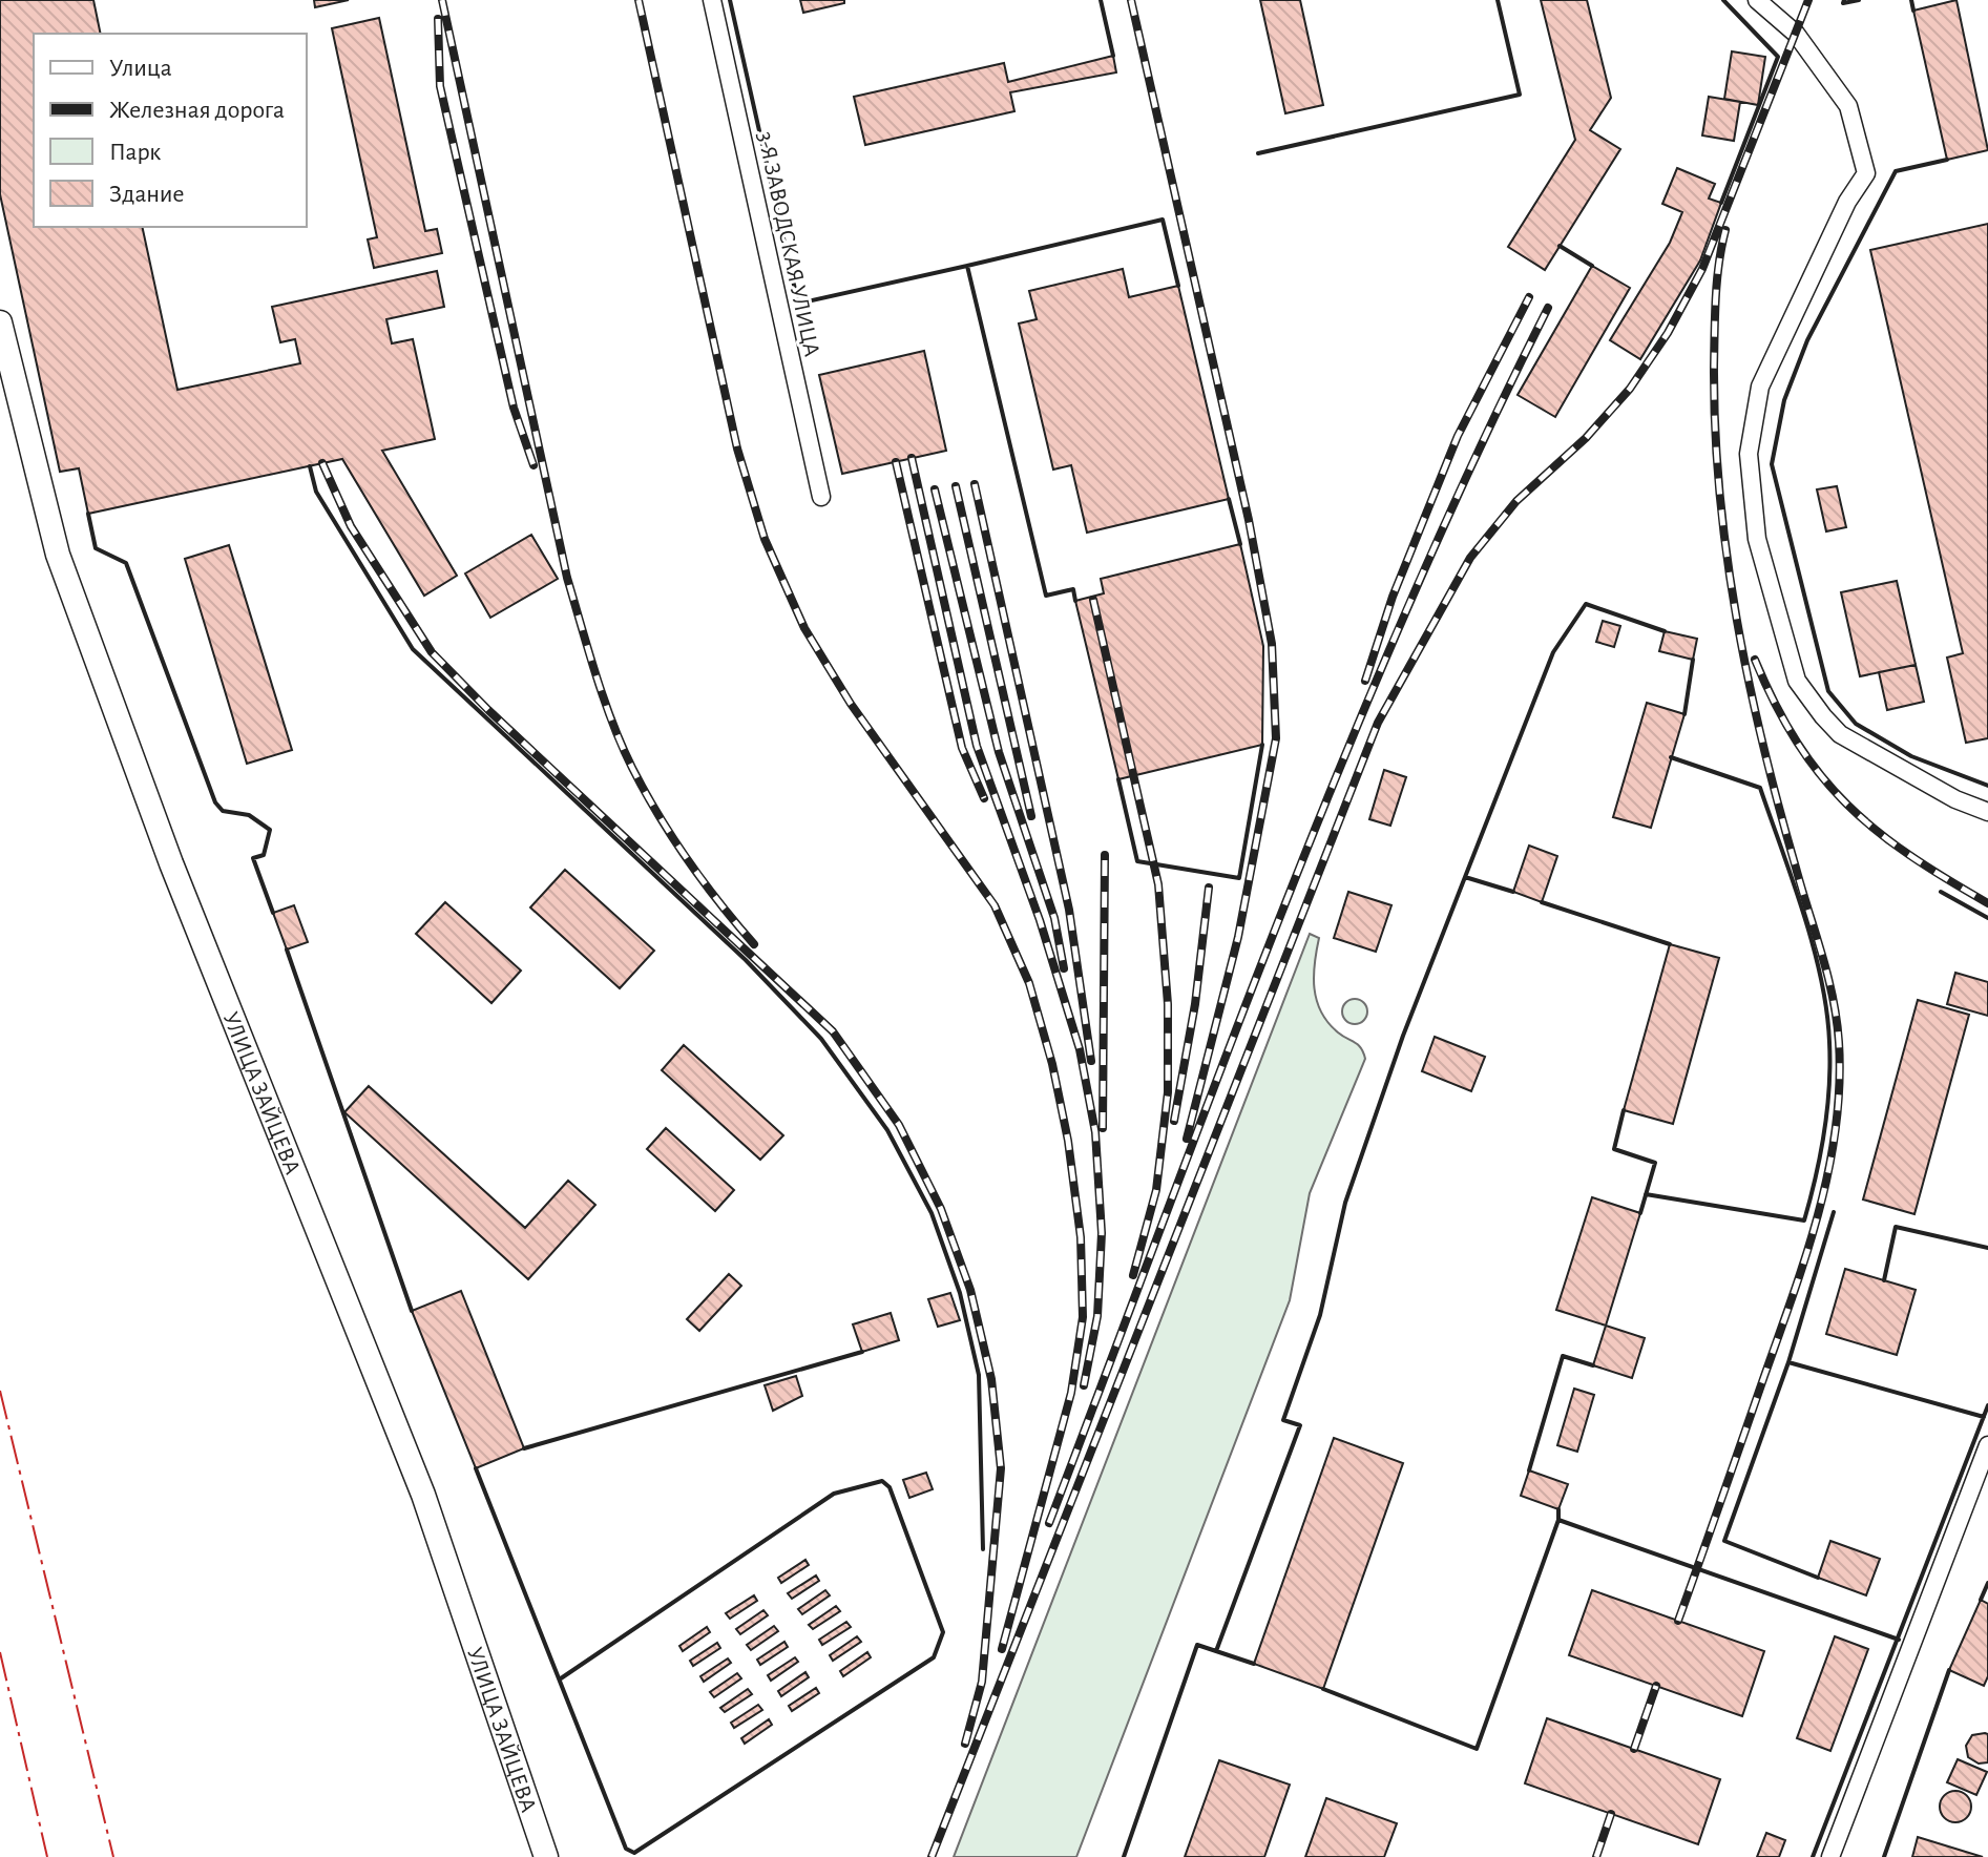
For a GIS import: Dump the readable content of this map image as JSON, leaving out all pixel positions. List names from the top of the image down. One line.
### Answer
{"streets":{"street":["3-Я ЗАВОДСКАЯ УЛИЦА","УЛИЦА ЗАЙЦЕВА"]},"legend":["Улица","Железная дорога","Парк","Здание"]}
